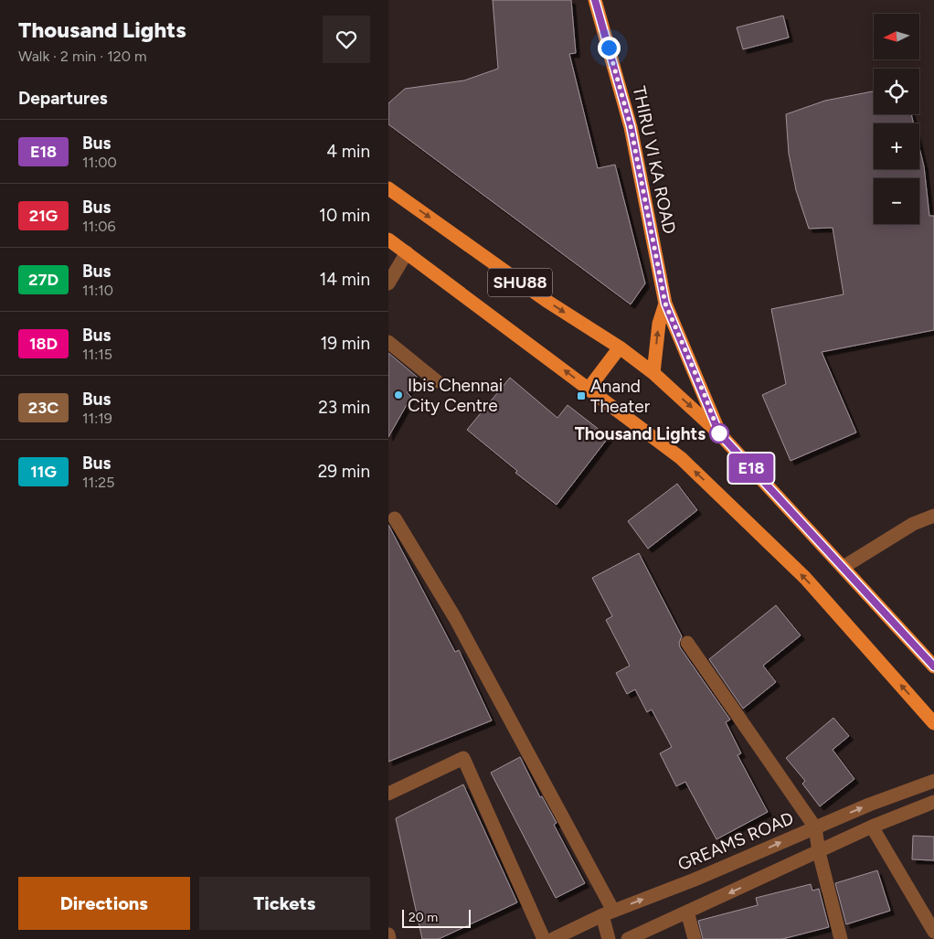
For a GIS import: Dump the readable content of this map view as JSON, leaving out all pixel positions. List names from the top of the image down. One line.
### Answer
{"streets":{"main road":["THIRU VI KA ROAD","SHU88"],"street":["GREAMS ROAD"]},"crossings":[["THIRU VI KA ROAD","SHU88"]],"places":{"other":["Ibis Chennai City Centre","Thousand Lights"],"transit":["Anand Theater"]},"lines":["bus line E18"],"scale_bar":"20 m","north":"left","page":{"heading":[["Thousand Lights","Walk · 2 min · 120 m"],"Departures"],"on_map":"E18","map_buttons":["+","−"],"list":[{"mark":"E18","name":"Bus","note":"11:00","value":"4 min"},{"mark":"21G","name":"Bus","note":"11:06","value":"10 min"},{"mark":"27D","name":"Bus","note":"11:10","value":"14 min"},{"mark":"18D","name":"Bus","note":"11:15","value":"19 min"},{"mark":"23C","name":"Bus","note":"11:19","value":"23 min"},{"mark":"11G","name":"Bus","note":"11:25","value":"29 min"}],"buttons":["Directions","Tickets"],"scale":"20 m"}}
